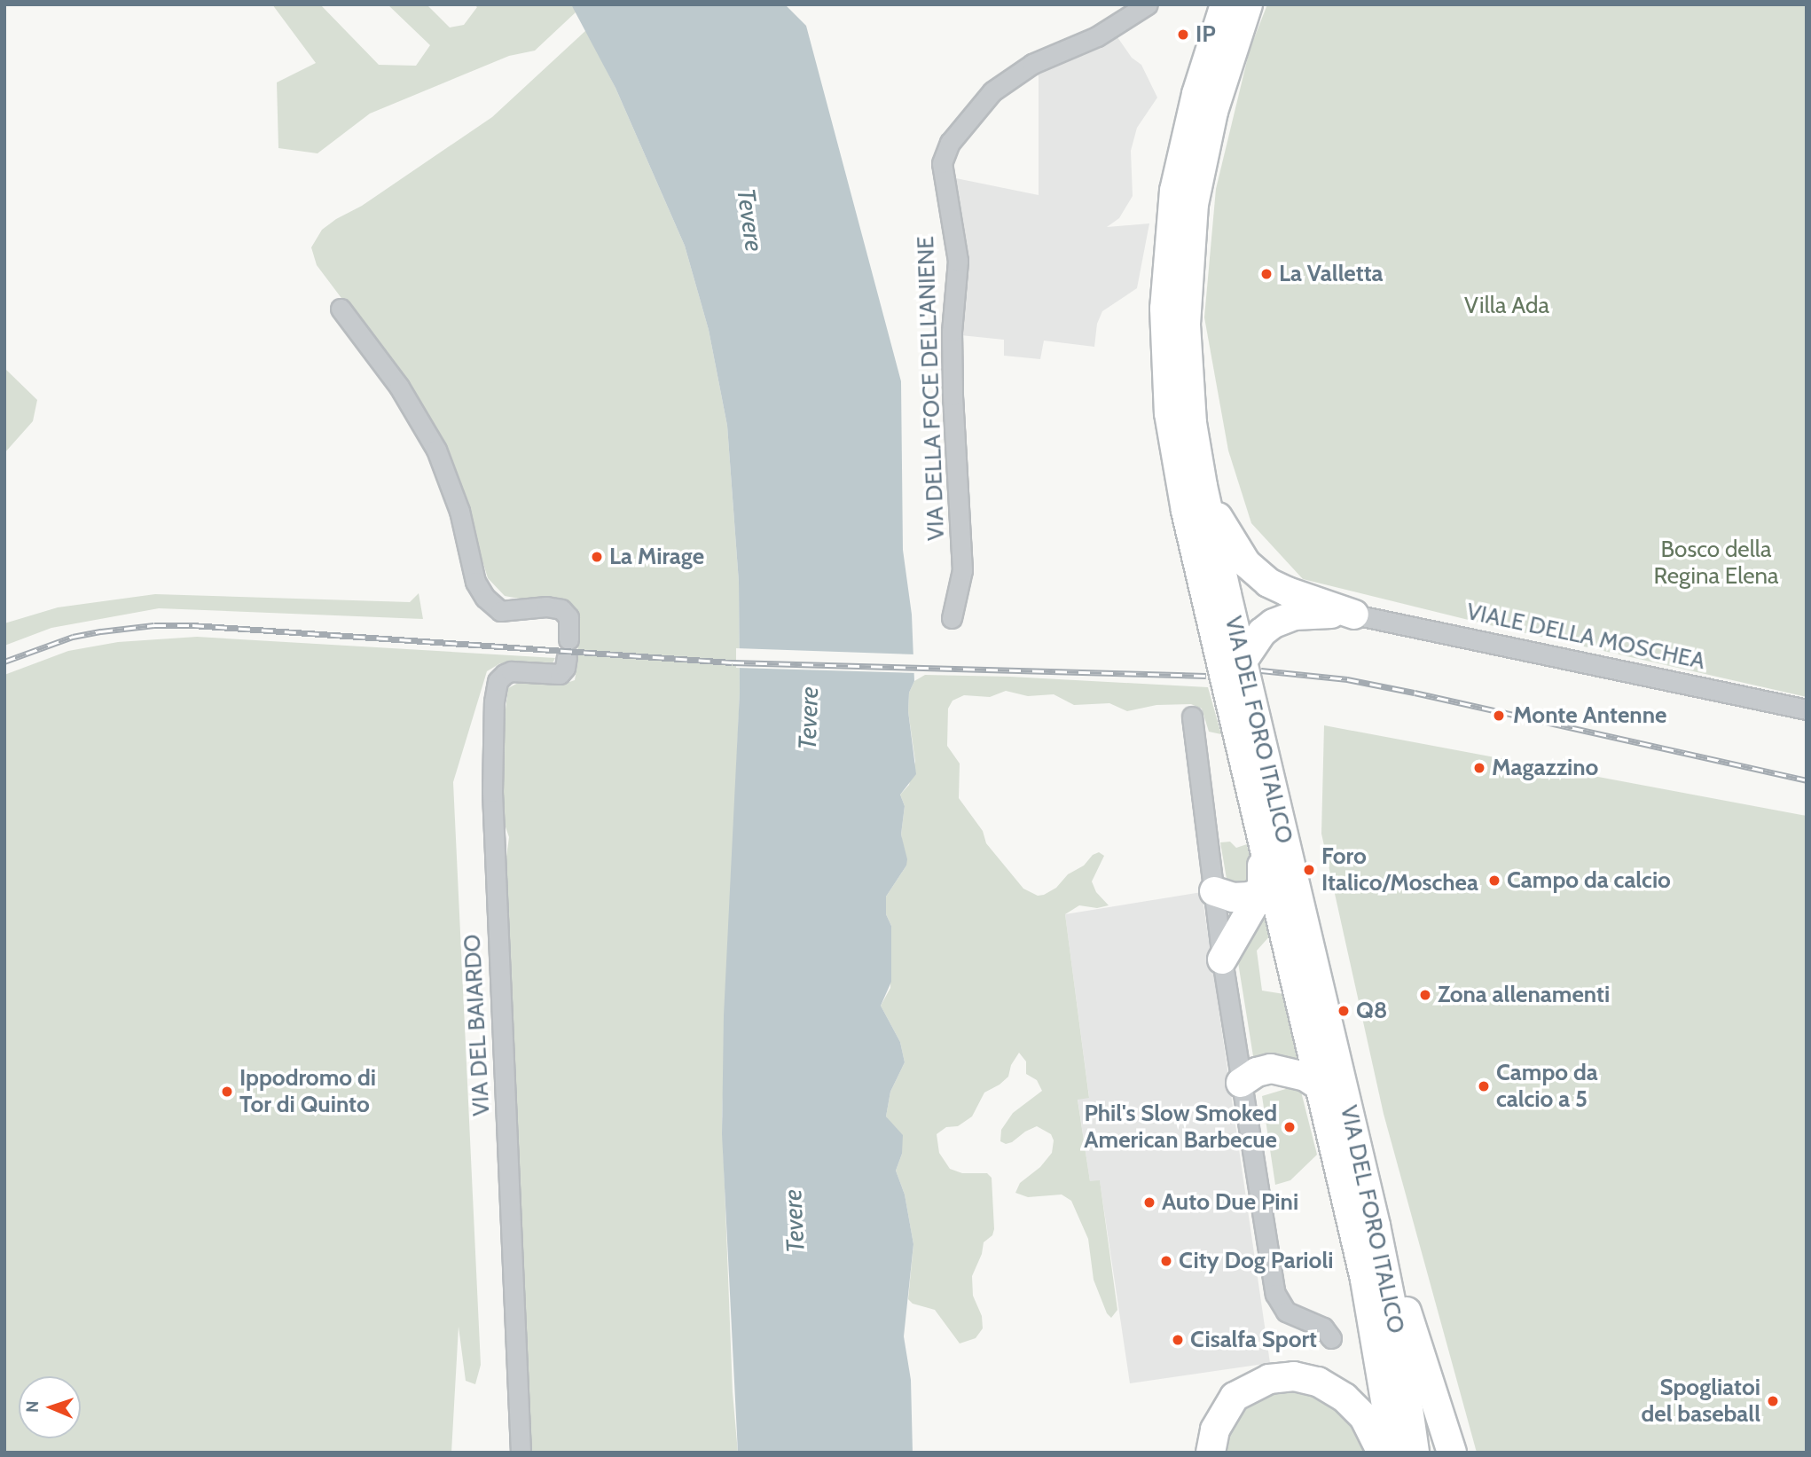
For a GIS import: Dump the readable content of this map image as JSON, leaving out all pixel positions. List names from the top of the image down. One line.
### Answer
{"streets":{"highway":["VIA DEL FORO ITALICO"],"street":["VIA DELLA FOCE DELL'ANIENE","VIALE DELLA MOSCHEA","VIA DEL BAIARDO"]},"water":["Tevere"],"parks":["Villa Ada","Bosco della Regina Elena"],"places":["IP","La Valletta","La Mirage","Monte Antenne","Magazzino","Foro Italico/Moschea","Campo da calcio","Zona allenamenti","Q8","Campo da calcio a 5","Ippodromo di Tor di Quinto","Phil's Slow Smoked American Barbecue","Auto Due Pini","City Dog Parioli","Cisalfa Sport","Spogliatoi del baseball"],"north":"left"}
